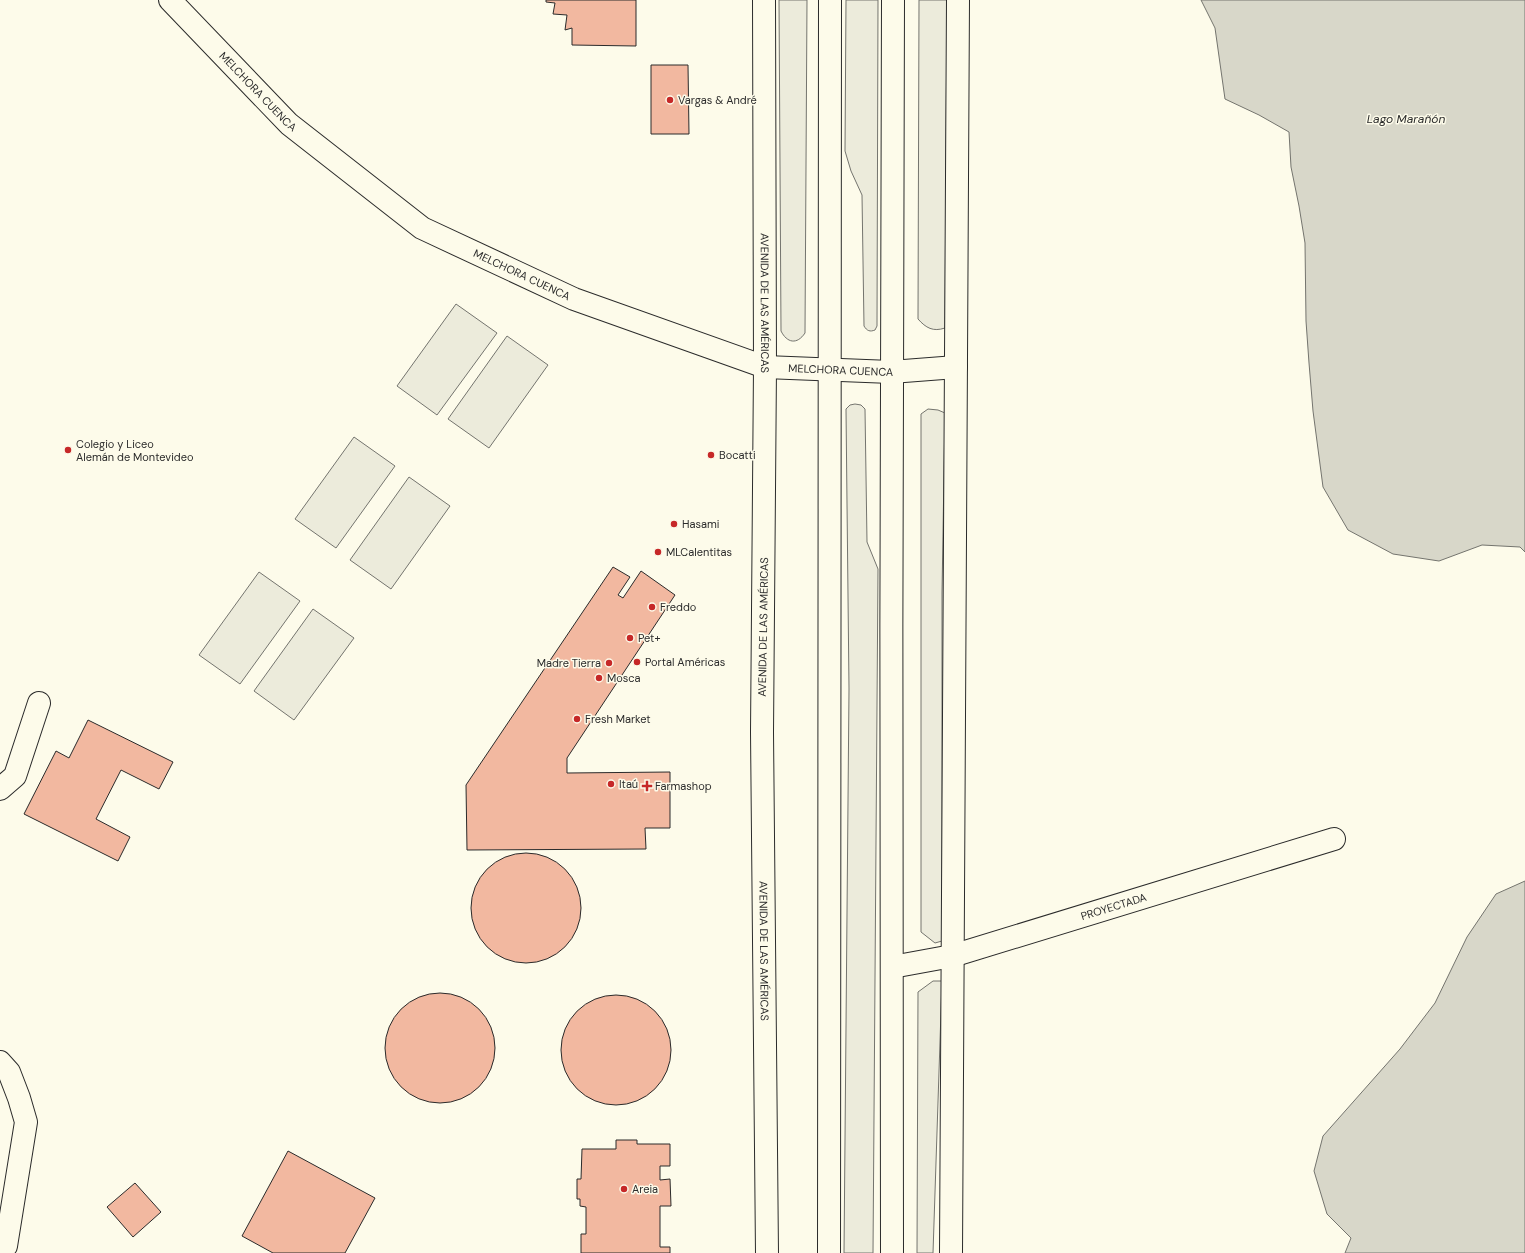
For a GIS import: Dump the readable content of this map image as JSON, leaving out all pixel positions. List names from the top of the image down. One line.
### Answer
{"streets":{"main road":["MELCHORA CUENCA","AVENIDA DE LAS AMÉRICAS","PROYECTADA"]},"crossings":[["MELCHORA CUENCA","AVENIDA DE LAS AMÉRICAS"]],"water":["Lago Marañón"],"places":{"other":["Vargas & André","Colegio y Liceo Alemán de Montevideo","Bocatti","Hasami","MLCalentitas","Freddo","Pet+","Portal Américas","Madre Tierra","Mosca","Fresh Market","Itaú","Areia"],"health":["Farmashop"]}}
